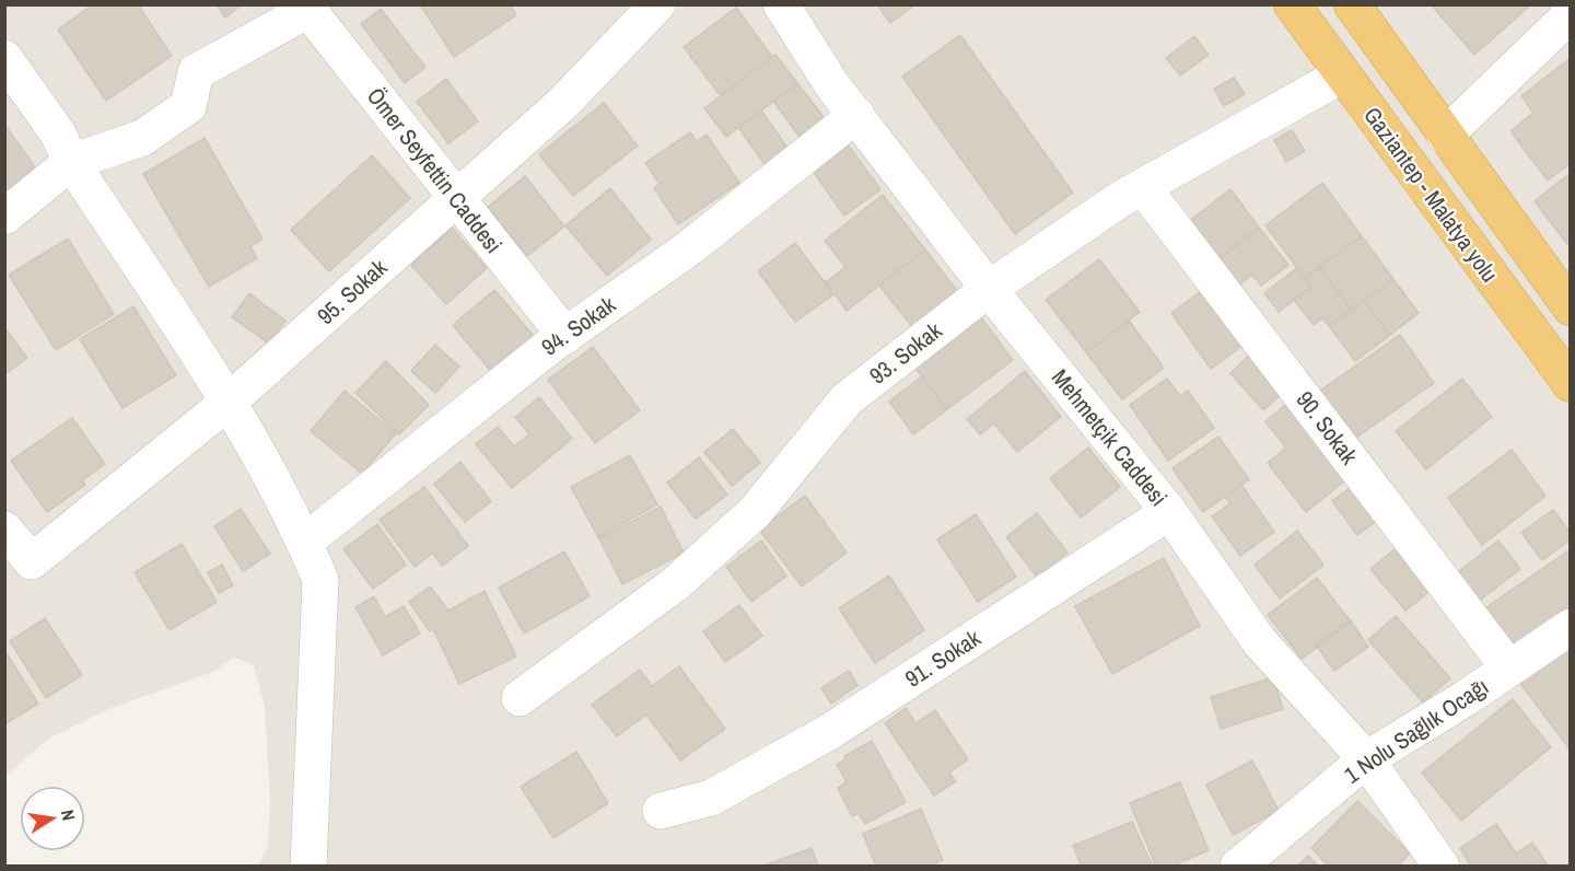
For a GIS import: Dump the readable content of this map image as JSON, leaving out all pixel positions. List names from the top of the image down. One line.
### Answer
{"streets":{"highway":["Gaziantep - Malatya yolu"],"street":["Ömer Seyfettin Caddesi","95. Sokak","94. Sokak","93. Sokak","90. Sokak","Mehmetçik Caddesi","91. Sokak","1 Nolu Sağlık Ocağı"]},"crossings":[["Ömer Seyfettin Caddesi","95. Sokak"],["Ömer Seyfettin Caddesi","94. Sokak"],["Gaziantep - Malatya yolu","93. Sokak"],["94. Sokak","Mehmetçik Caddesi"],["93. Sokak","90. Sokak"],["93. Sokak","Mehmetçik Caddesi"],["90. Sokak","1 Nolu Sağlık Ocağı"],["Mehmetçik Caddesi","91. Sokak"],["Mehmetçik Caddesi","1 Nolu Sağlık Ocağı"]],"north":"right"}
